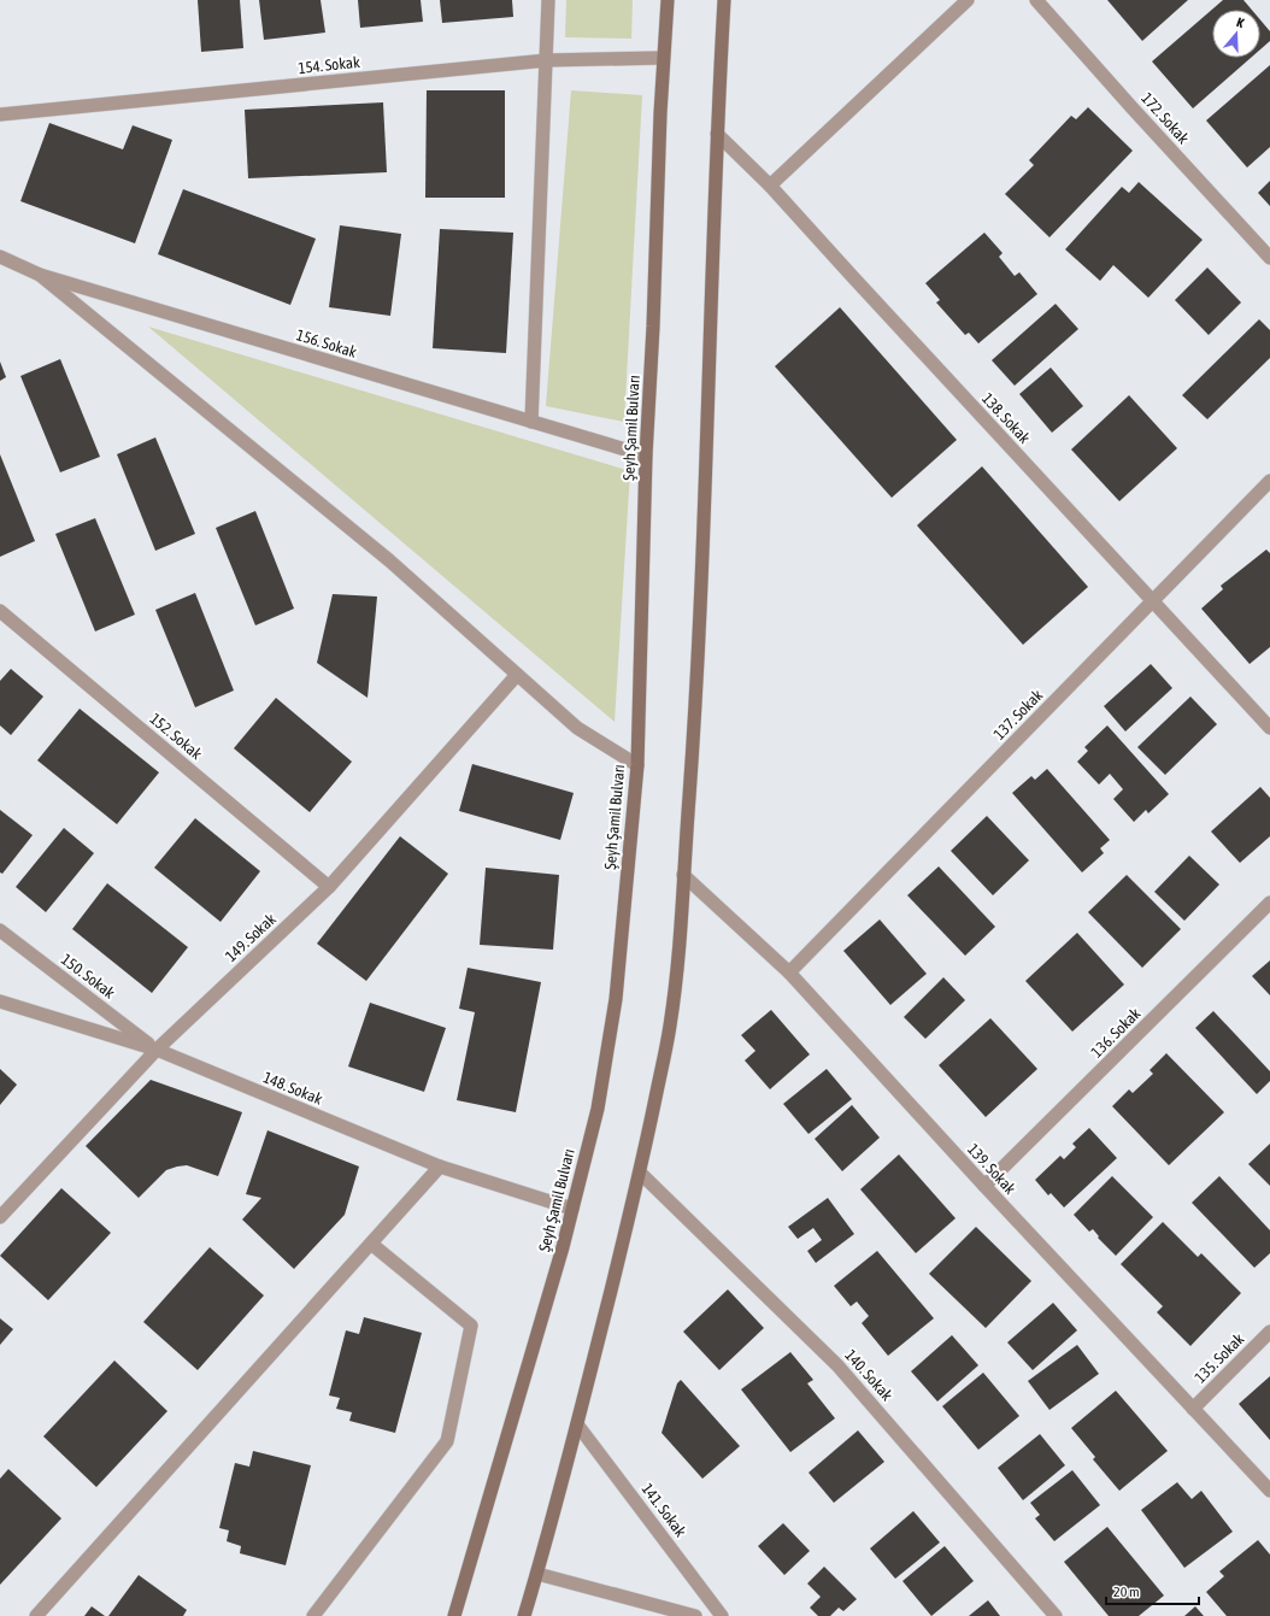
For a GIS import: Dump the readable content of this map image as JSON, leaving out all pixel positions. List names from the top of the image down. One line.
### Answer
{"streets":{"main road":["Şeyh Şamil Bulvarı"],"street":["154. Sokak","172. Sokak","156. Sokak","138. Sokak","137. Sokak","152. Sokak","149. Sokak","150. Sokak","136. Sokak","148. Sokak","139. Sokak","135. Sokak","140. Sokak","141. Sokak"]},"crossings":[["154. Sokak","Şeyh Şamil Bulvarı"],["156. Sokak","Şeyh Şamil Bulvarı"],["138. Sokak","137. Sokak"],["Şeyh Şamil Bulvarı","148. Sokak"],["137. Sokak","139. Sokak"],["152. Sokak","149. Sokak"],["149. Sokak","150. Sokak"],["149. Sokak","148. Sokak"],["150. Sokak","148. Sokak"],["136. Sokak","139. Sokak"],["139. Sokak","135. Sokak"]],"scale_bar":"20 m","north":"top"}
